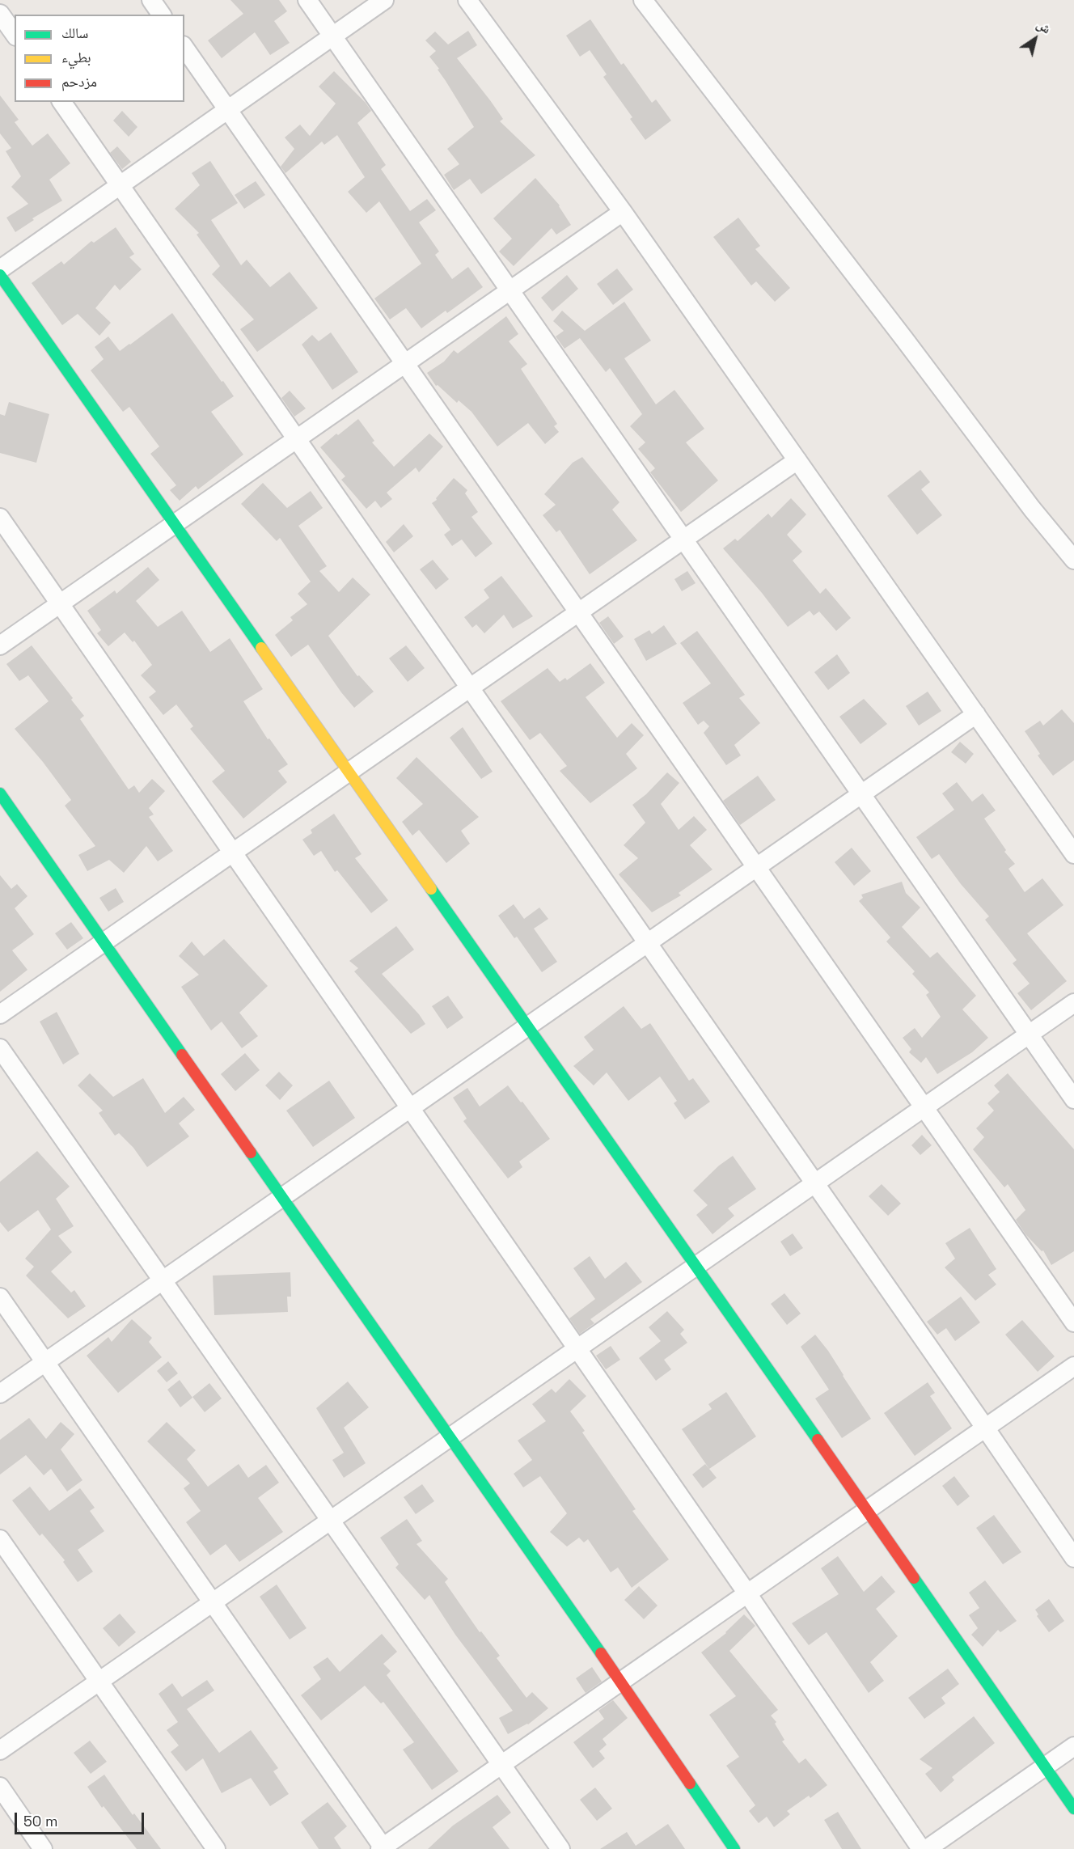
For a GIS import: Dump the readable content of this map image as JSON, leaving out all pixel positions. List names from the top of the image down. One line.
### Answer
{"legend":["سالك","بطيء","مزدحم"],"scale_bar":"50 m","north":"top right"}
